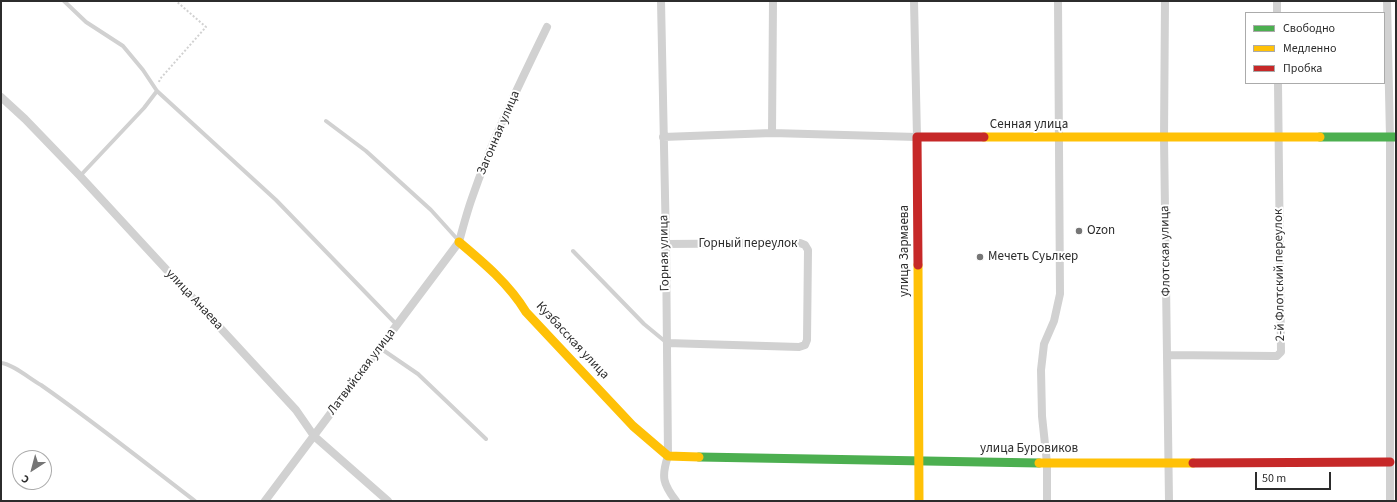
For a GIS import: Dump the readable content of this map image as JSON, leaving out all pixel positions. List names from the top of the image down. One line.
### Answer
{"streets":{"street":["Сенная улица","Загонная улица","Горный переулок","улица Зармаева","Флотская улица","Горная улица","2-й Флотский переулок","улица Анаева","Кузбасская улица","Латвийская улица","улица Буровиков"]},"crossings":[["Сенная улица","улица Зармаева"],["Сенная улица","Флотская улица"],["Сенная улица","Горная улица"],["Сенная улица","2-й Флотский переулок"],["Загонная улица","Кузбасская улица"],["Загонная улица","Латвийская улица"],["Горный переулок","Горная улица"],["улица Зармаева","улица Буровиков"],["Флотская улица","2-й Флотский переулок"],["Флотская улица","улица Буровиков"],["Горная улица","Кузбасская улица"],["Горная улица","улица Буровиков"],["улица Анаева","Латвийская улица"],["Кузбасская улица","Латвийская улица"],["Кузбасская улица","улица Буровиков"]],"places":["Ozon","Мечеть Суьлкер"],"legend":["Свободно","Медленно","Пробка"],"scale_bar":"50 m","north":"bottom left"}
